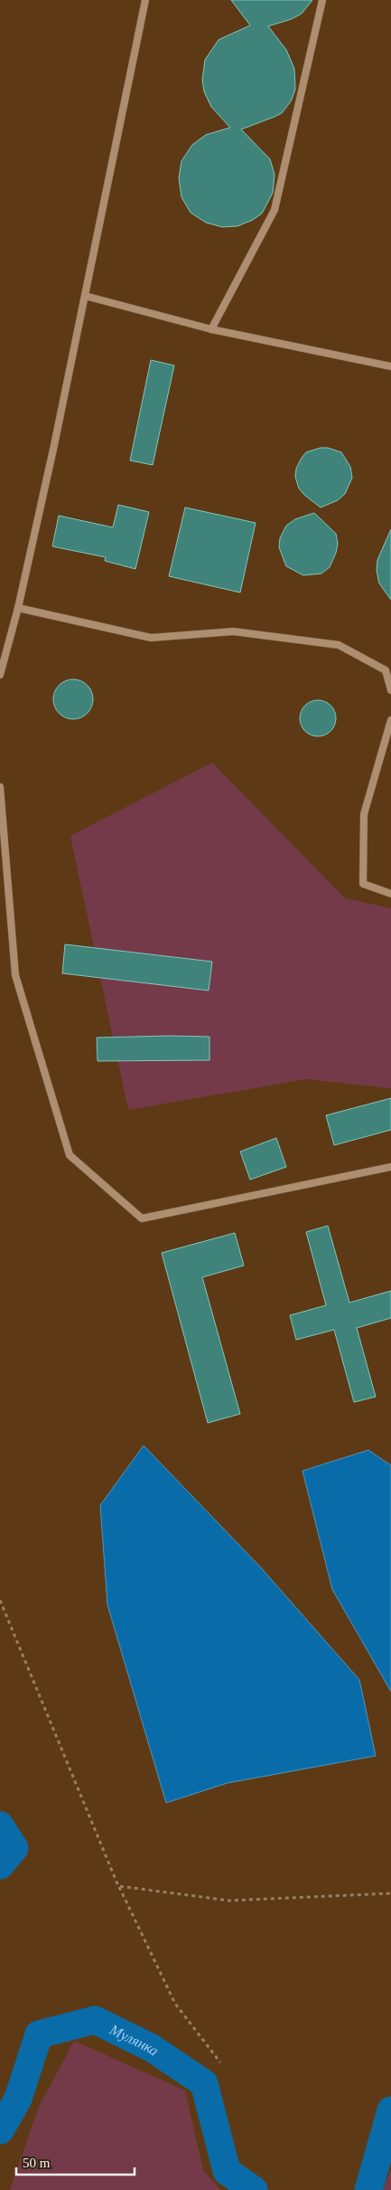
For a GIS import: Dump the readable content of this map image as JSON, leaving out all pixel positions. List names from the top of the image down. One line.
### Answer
{"water":["Мулянка"],"scale_bar":"50 m"}
